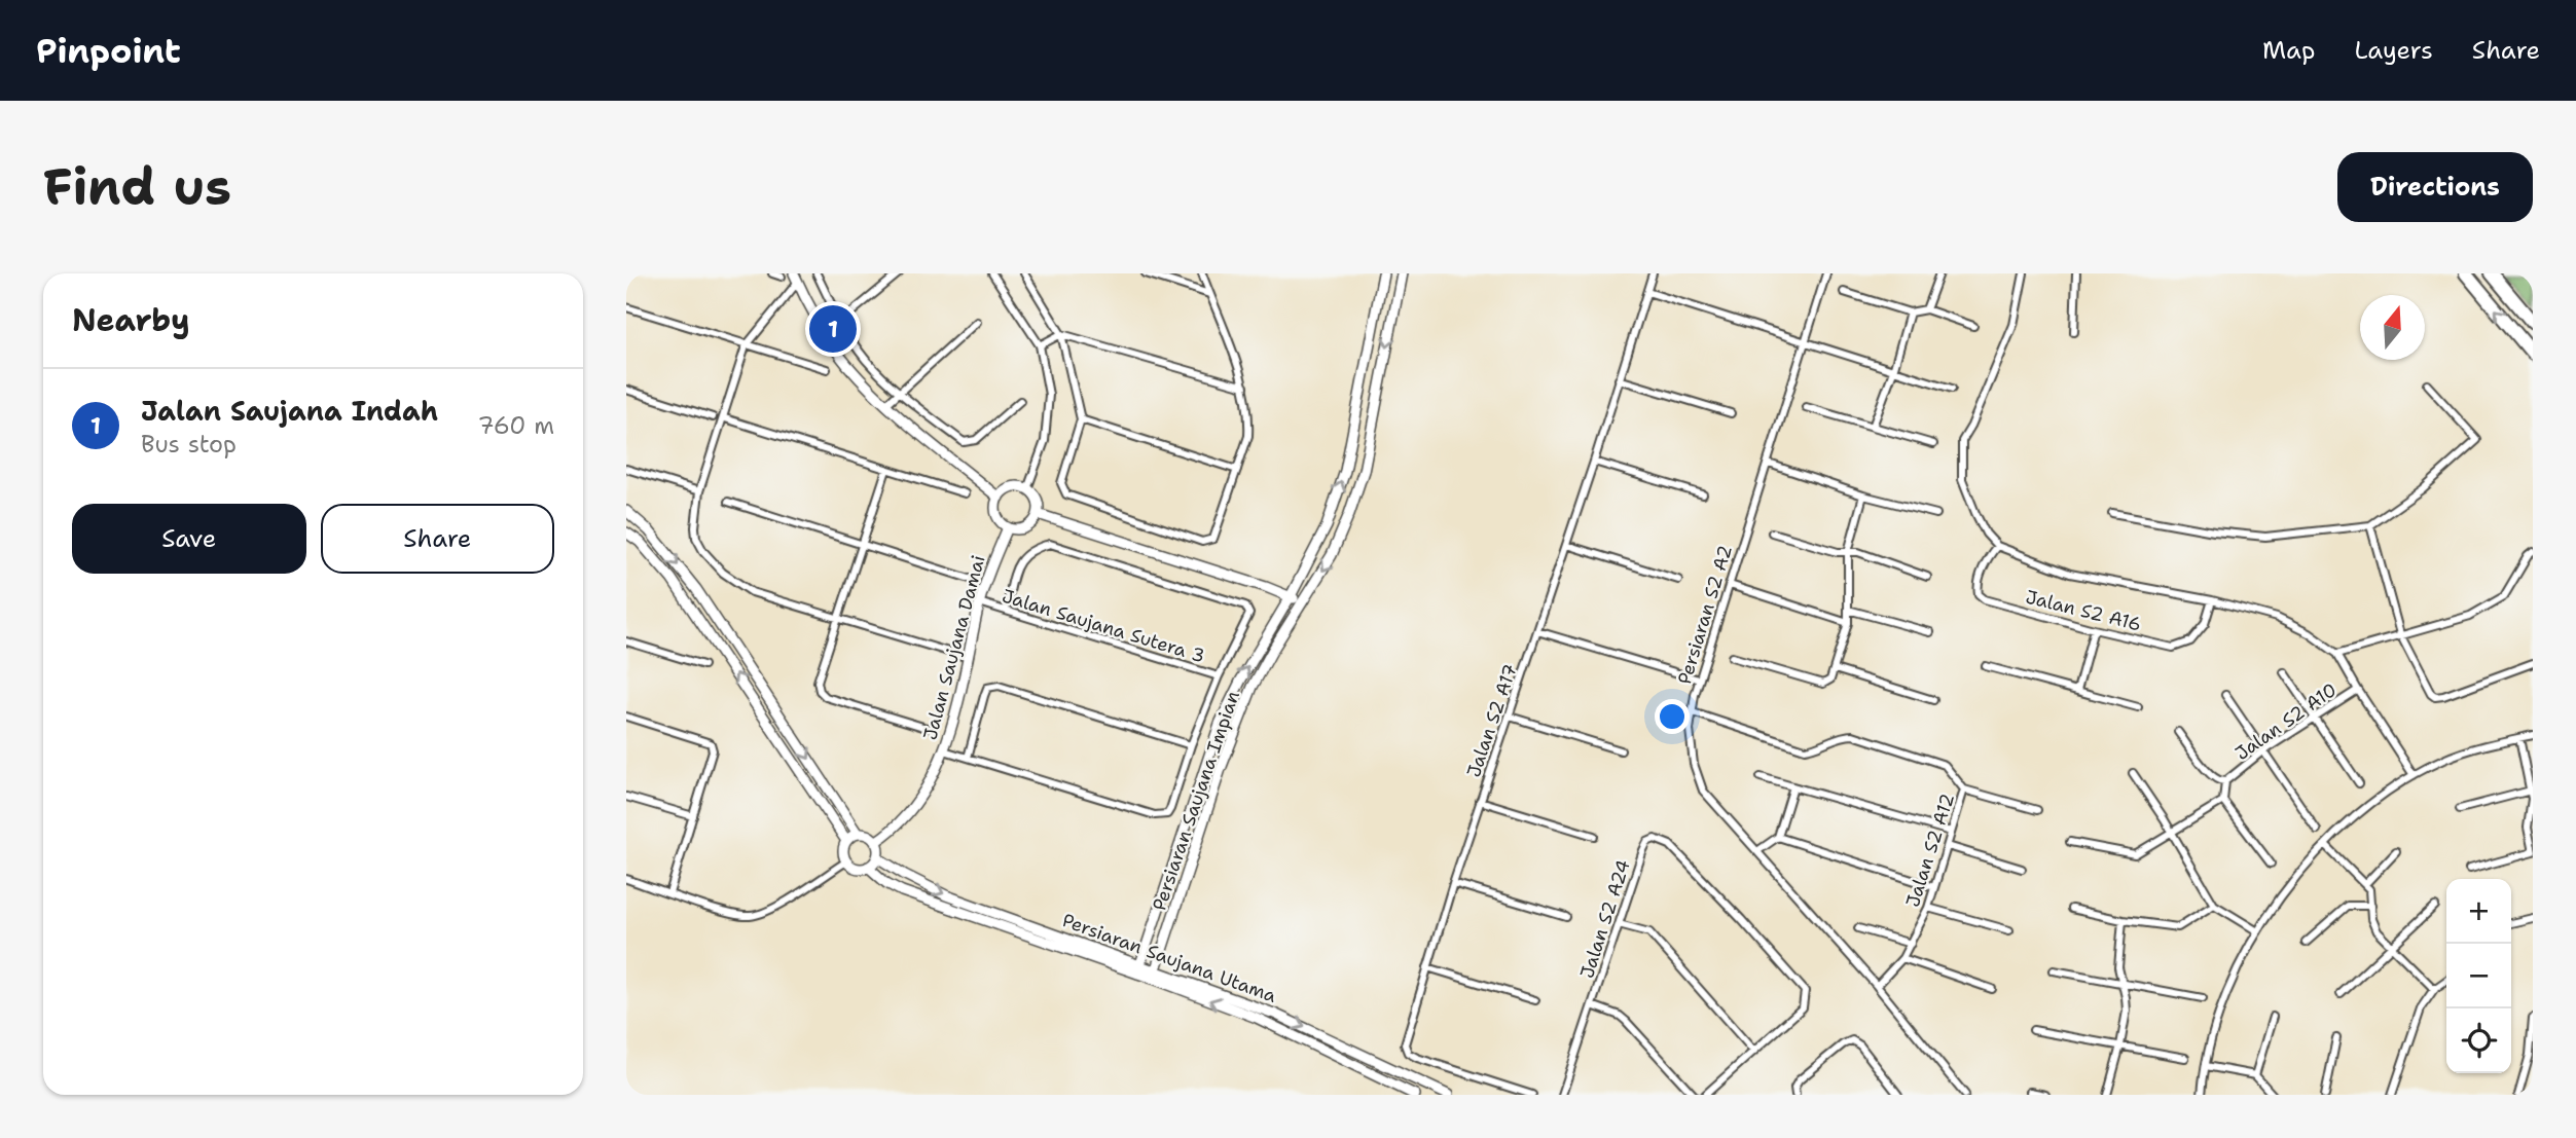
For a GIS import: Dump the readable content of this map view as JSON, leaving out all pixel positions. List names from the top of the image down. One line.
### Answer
{"streets":{"street":["Jalan S2 A16","Persiaran S2 A2","Jalan Saujana Sutera 3","Jalan Saujana Damai","Jalan S2 A17","Jalan S2 A10","Persiaran Saujana Impian","Jalan S2 A12","Jalan S2 A24","Persiaran Saujana Utama"]},"crossings":[["Persiaran S2 A2","Jalan S2 A12"],["Jalan Saujana Sutera 3","Jalan Saujana Damai"],["Jalan Saujana Damai","Persiaran Saujana Utama"],["Persiaran Saujana Impian","Persiaran Saujana Utama"]],"north":"top","page":{"header":"Pinpoint","nav":["Map","Layers","Share"],"buttons":["Directions",["Save","Share"]],"title":"Find us","heading":"Nearby","pins":"1","list":[{"mark":"1","name":"Jalan Saujana Indah","note":"Bus stop","value":"760 m"}],"map_buttons":["+","−"]}}
